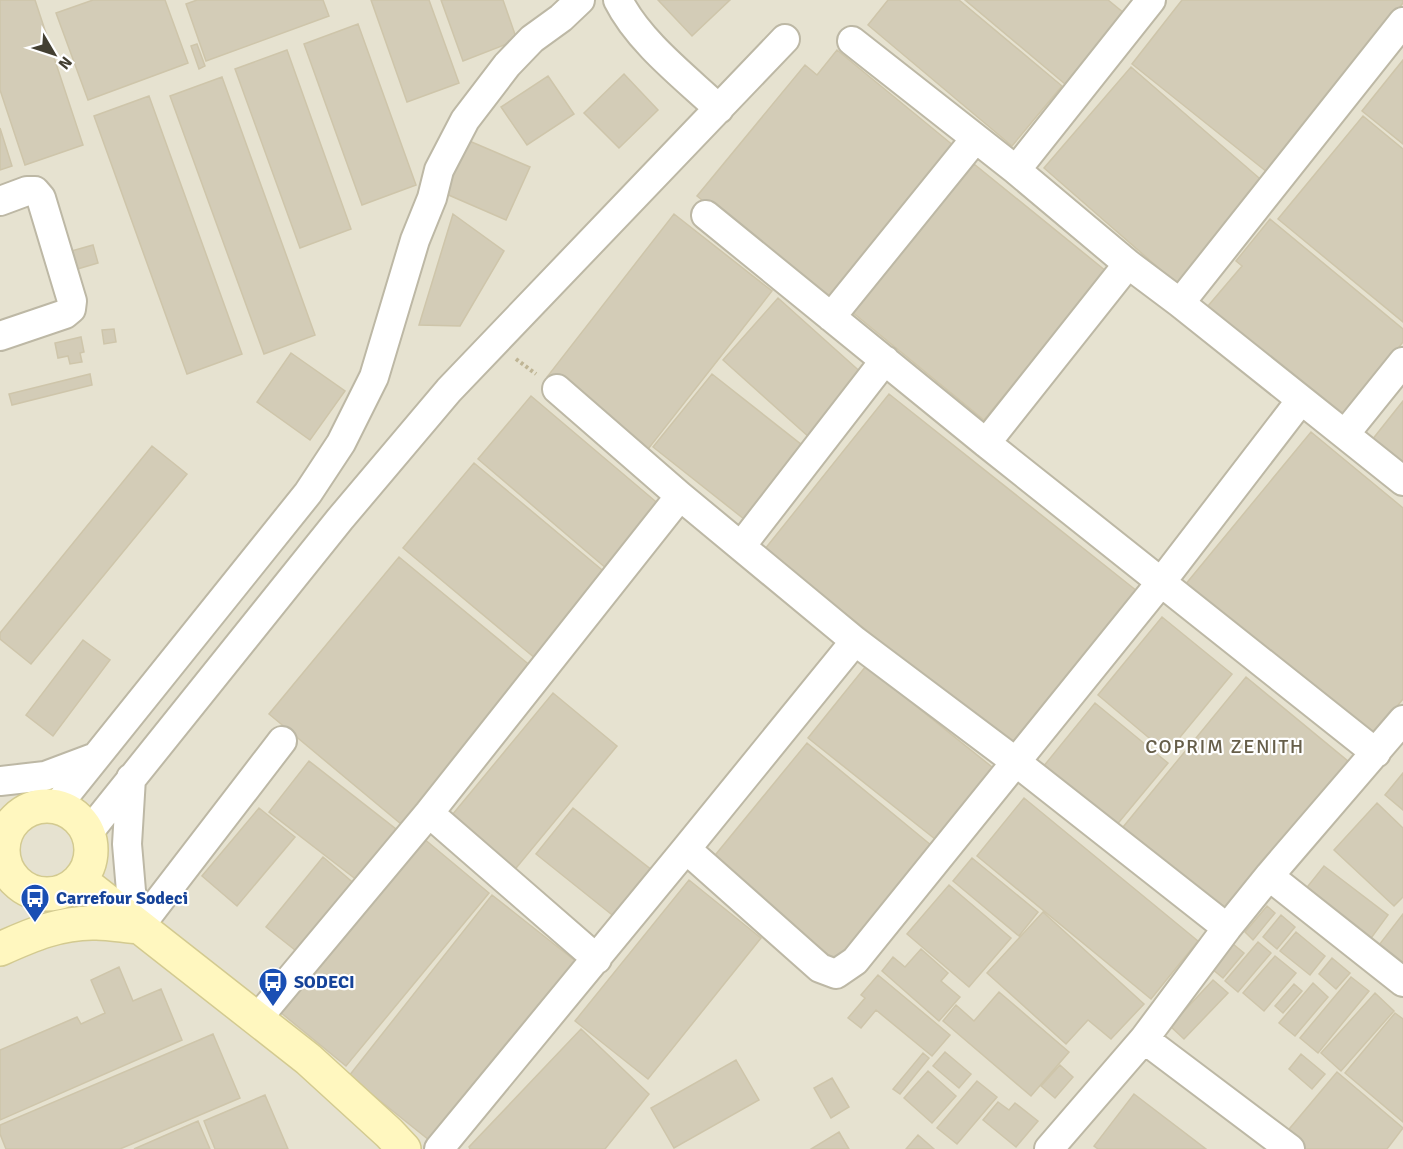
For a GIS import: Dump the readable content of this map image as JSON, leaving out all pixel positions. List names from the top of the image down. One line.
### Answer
{"districts":["COPRIM ZENITH"],"places":{"bus stop":["Carrefour Sodeci","SODECI"]},"north":"bottom right"}
